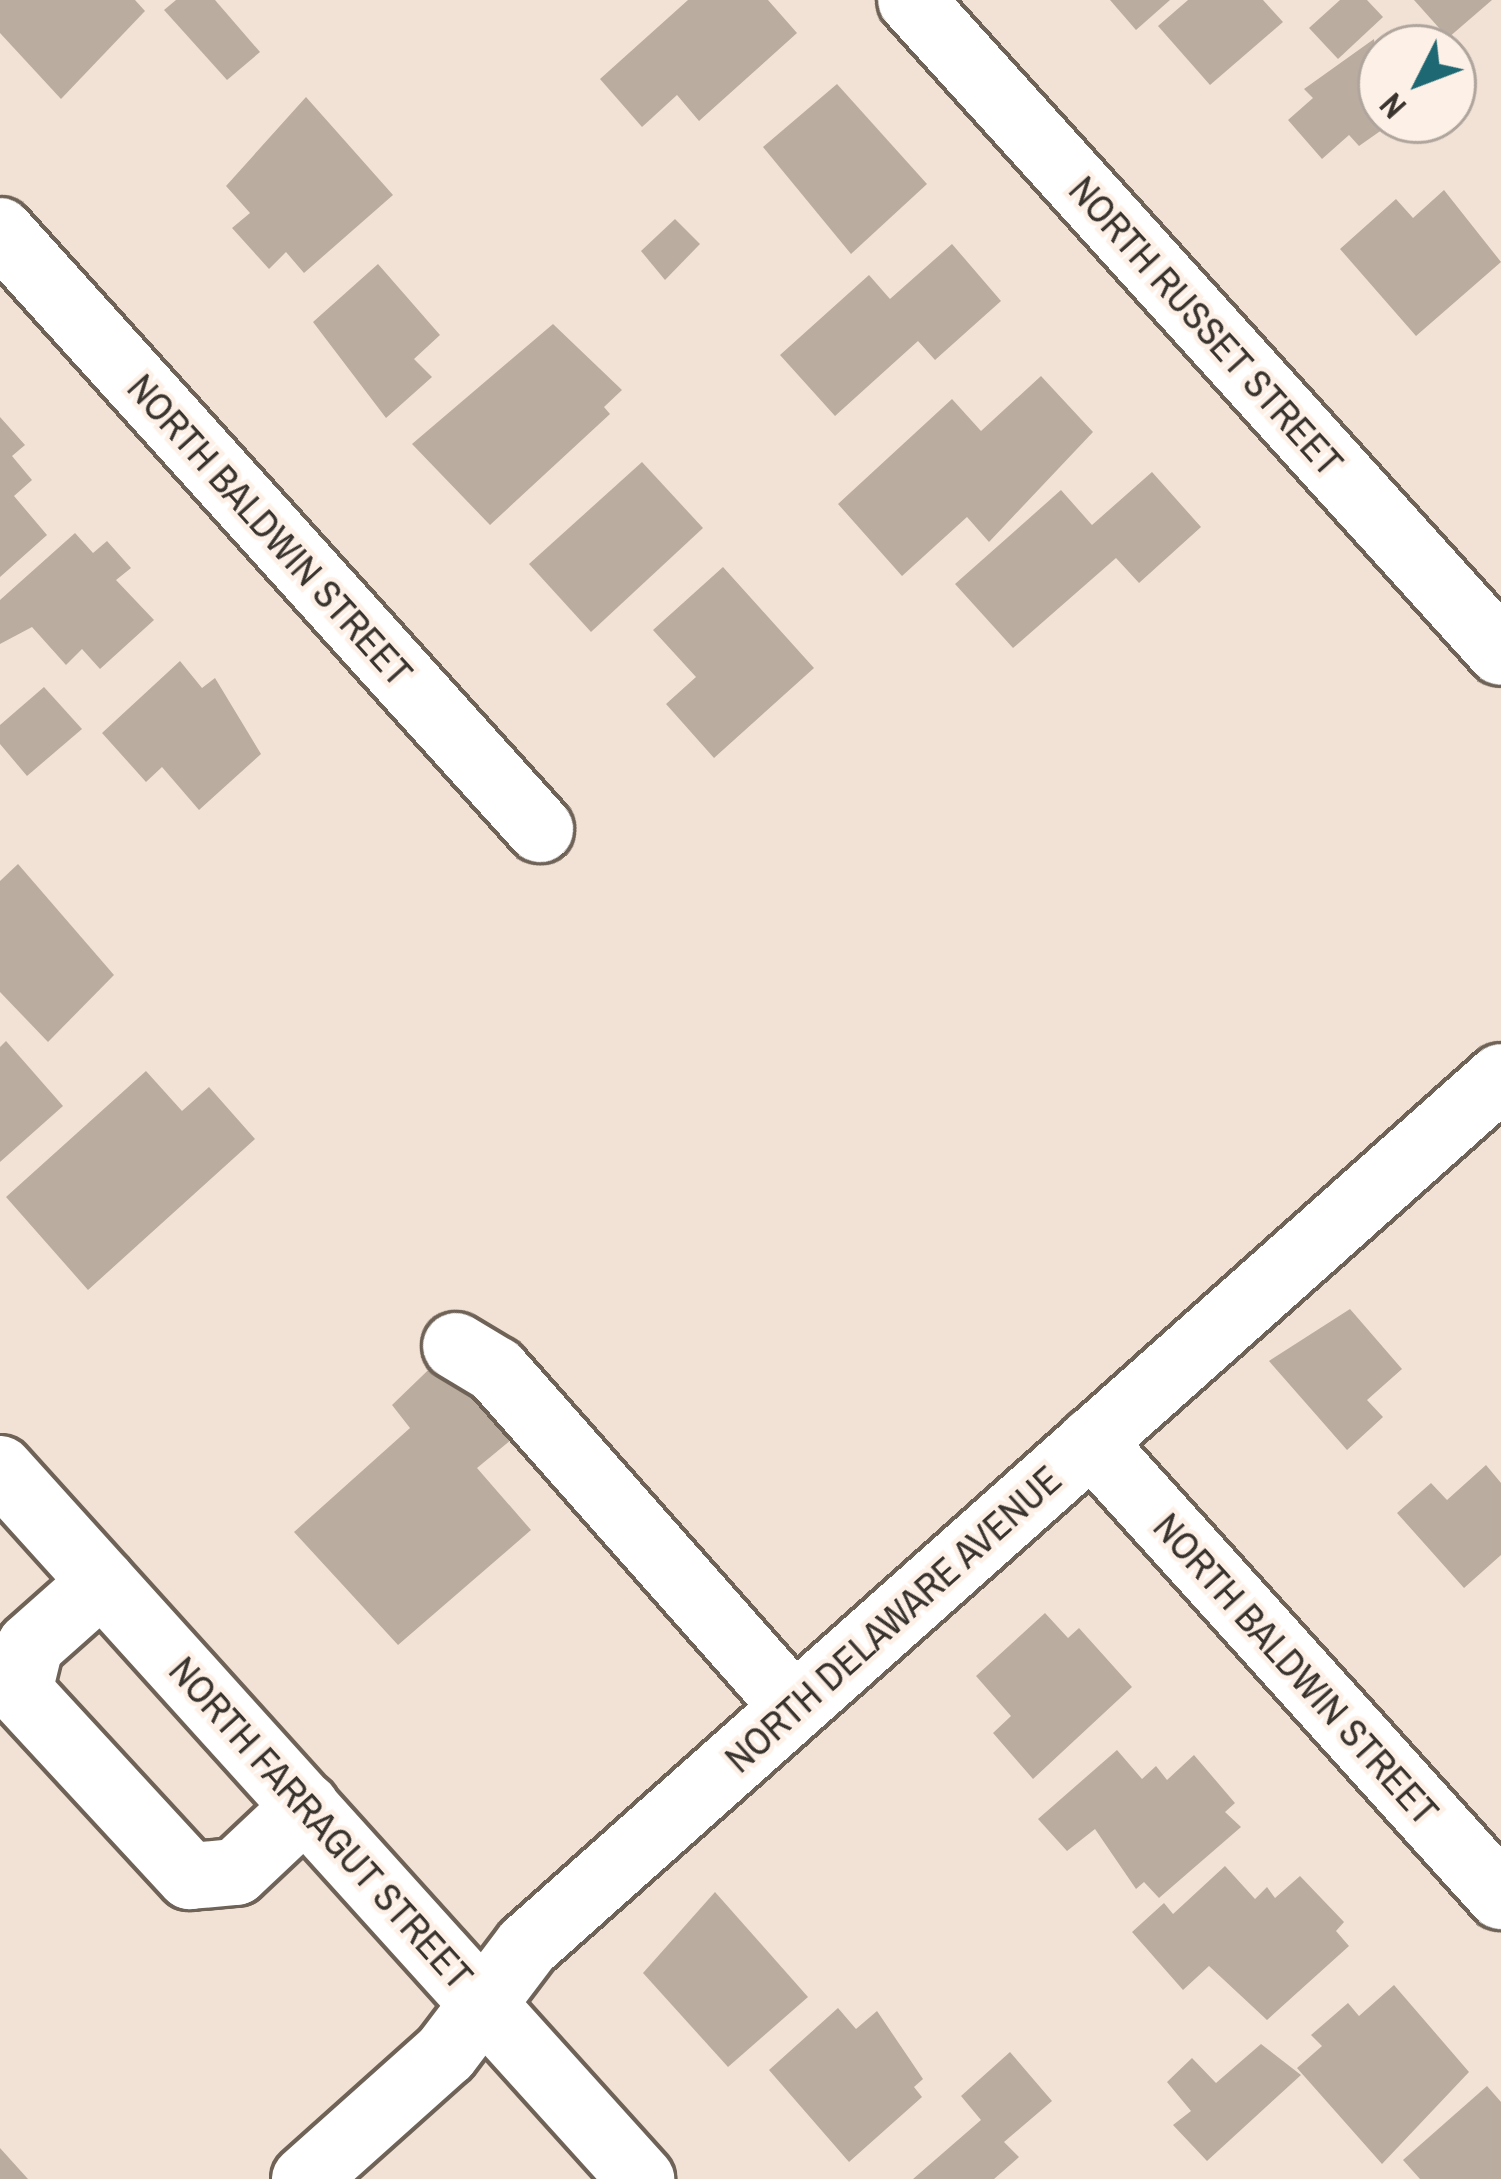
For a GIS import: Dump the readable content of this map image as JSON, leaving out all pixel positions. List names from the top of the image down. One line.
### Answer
{"streets":{"street":["NORTH RUSSET STREET","NORTH BALDWIN STREET","NORTH DELAWARE AVENUE","NORTH FARRAGUT STREET"]},"crossings":[["NORTH BALDWIN STREET","NORTH DELAWARE AVENUE"],["NORTH DELAWARE AVENUE","NORTH FARRAGUT STREET"]],"north":"bottom left"}
